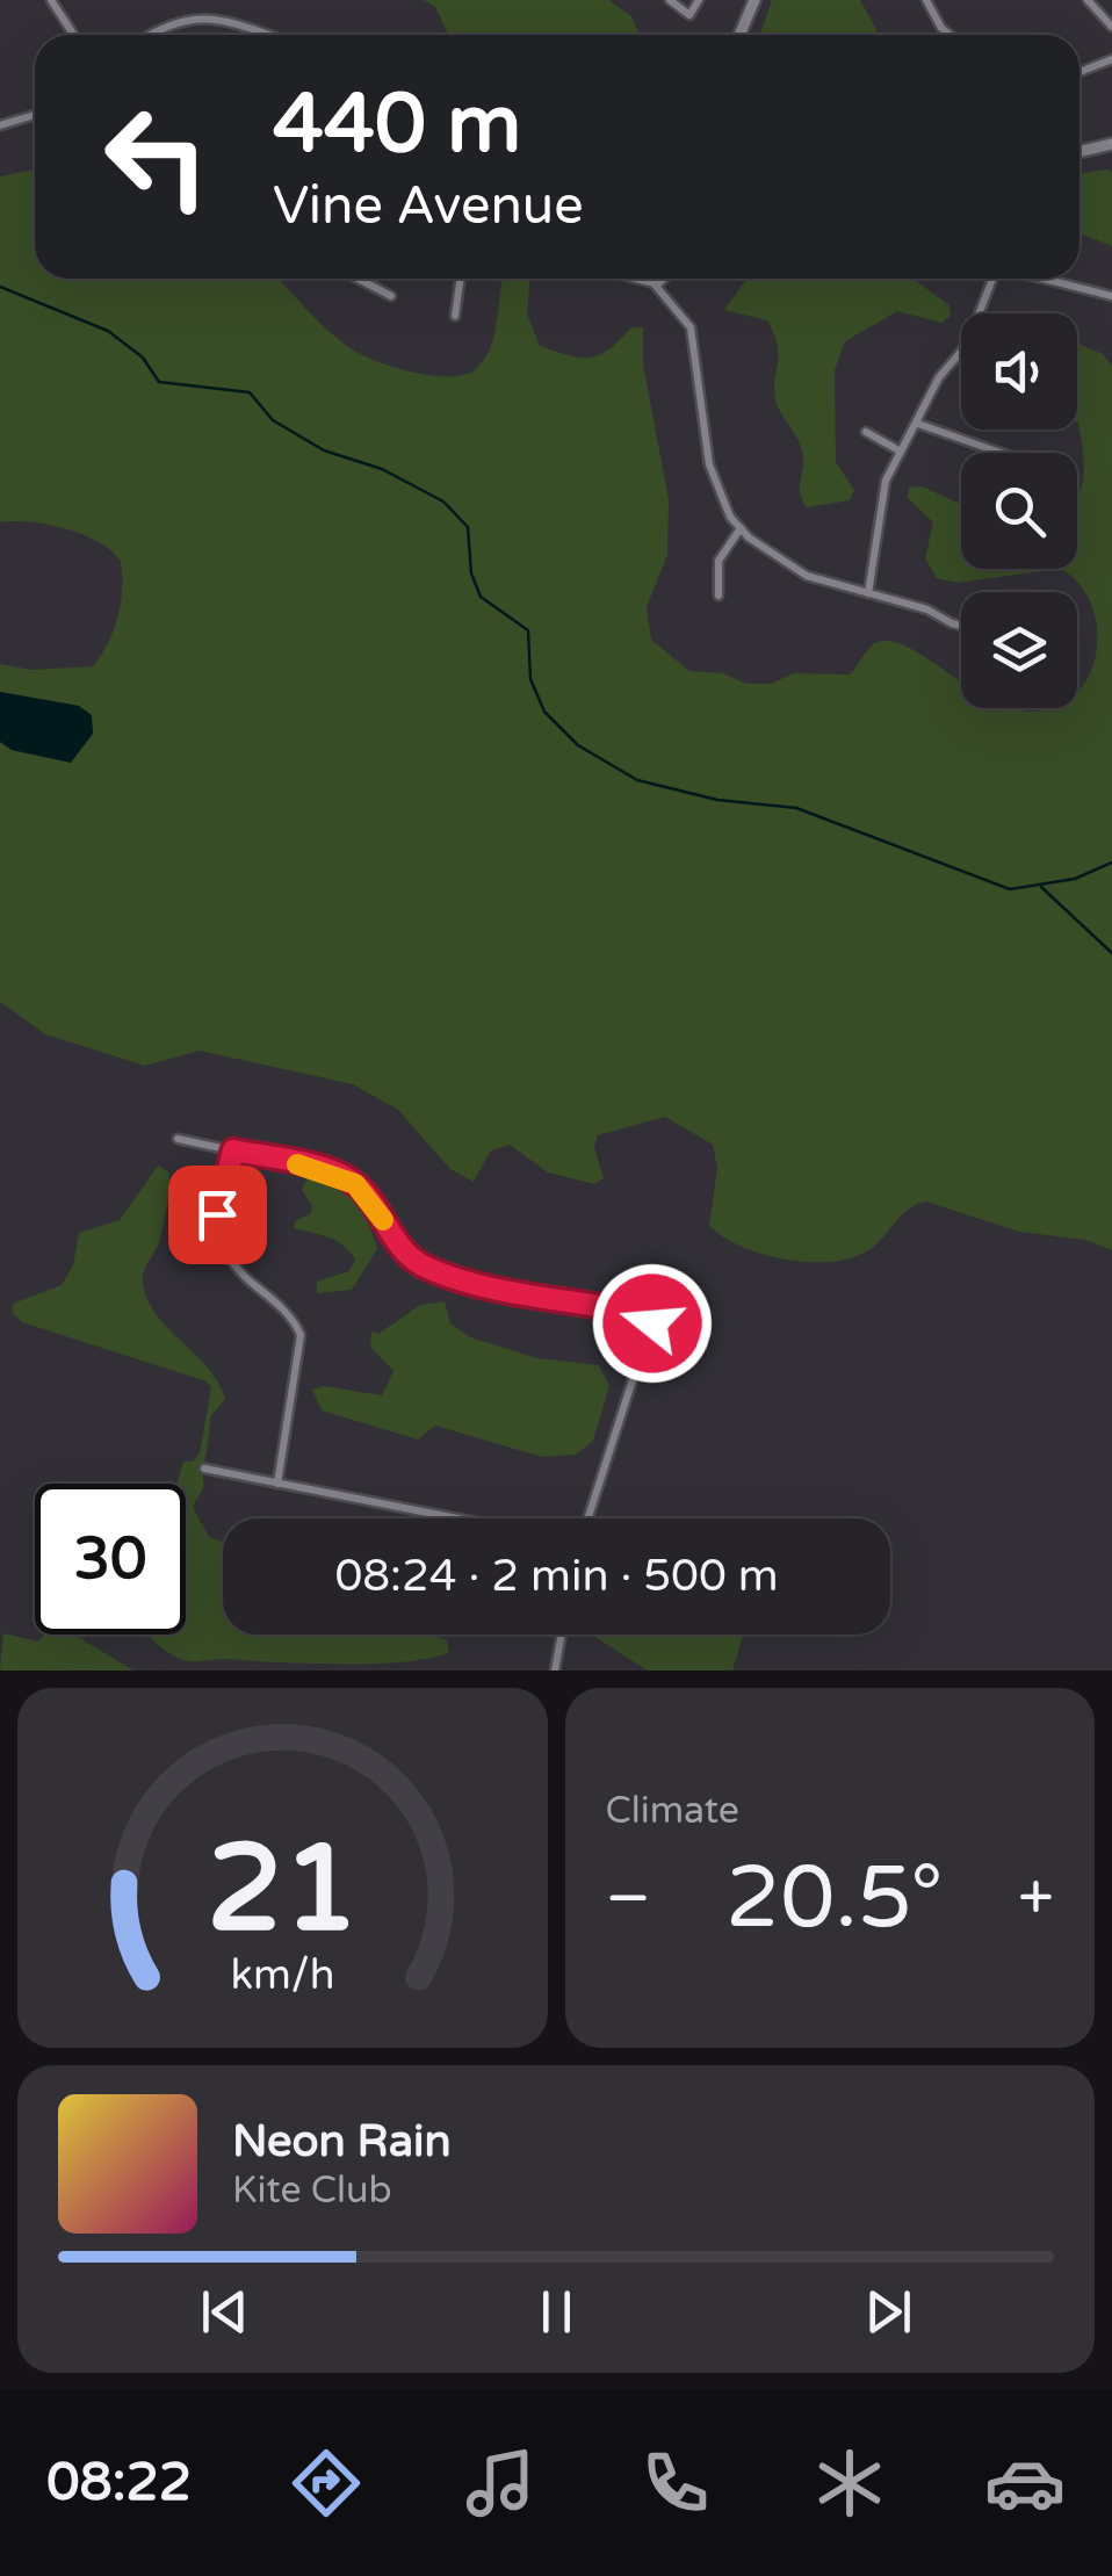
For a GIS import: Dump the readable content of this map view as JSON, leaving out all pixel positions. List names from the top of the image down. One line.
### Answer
{"page":{"turn":["440 m","Vine Avenue"],"limit":"30","trip":"08:24 · 2 min · 500 m","tile":"Climate","heat":["−","20.5°","+"],"song":["Neon Rain","Kite Club"],"tabs":"08:22","gauge":["21","km/h"]}}
